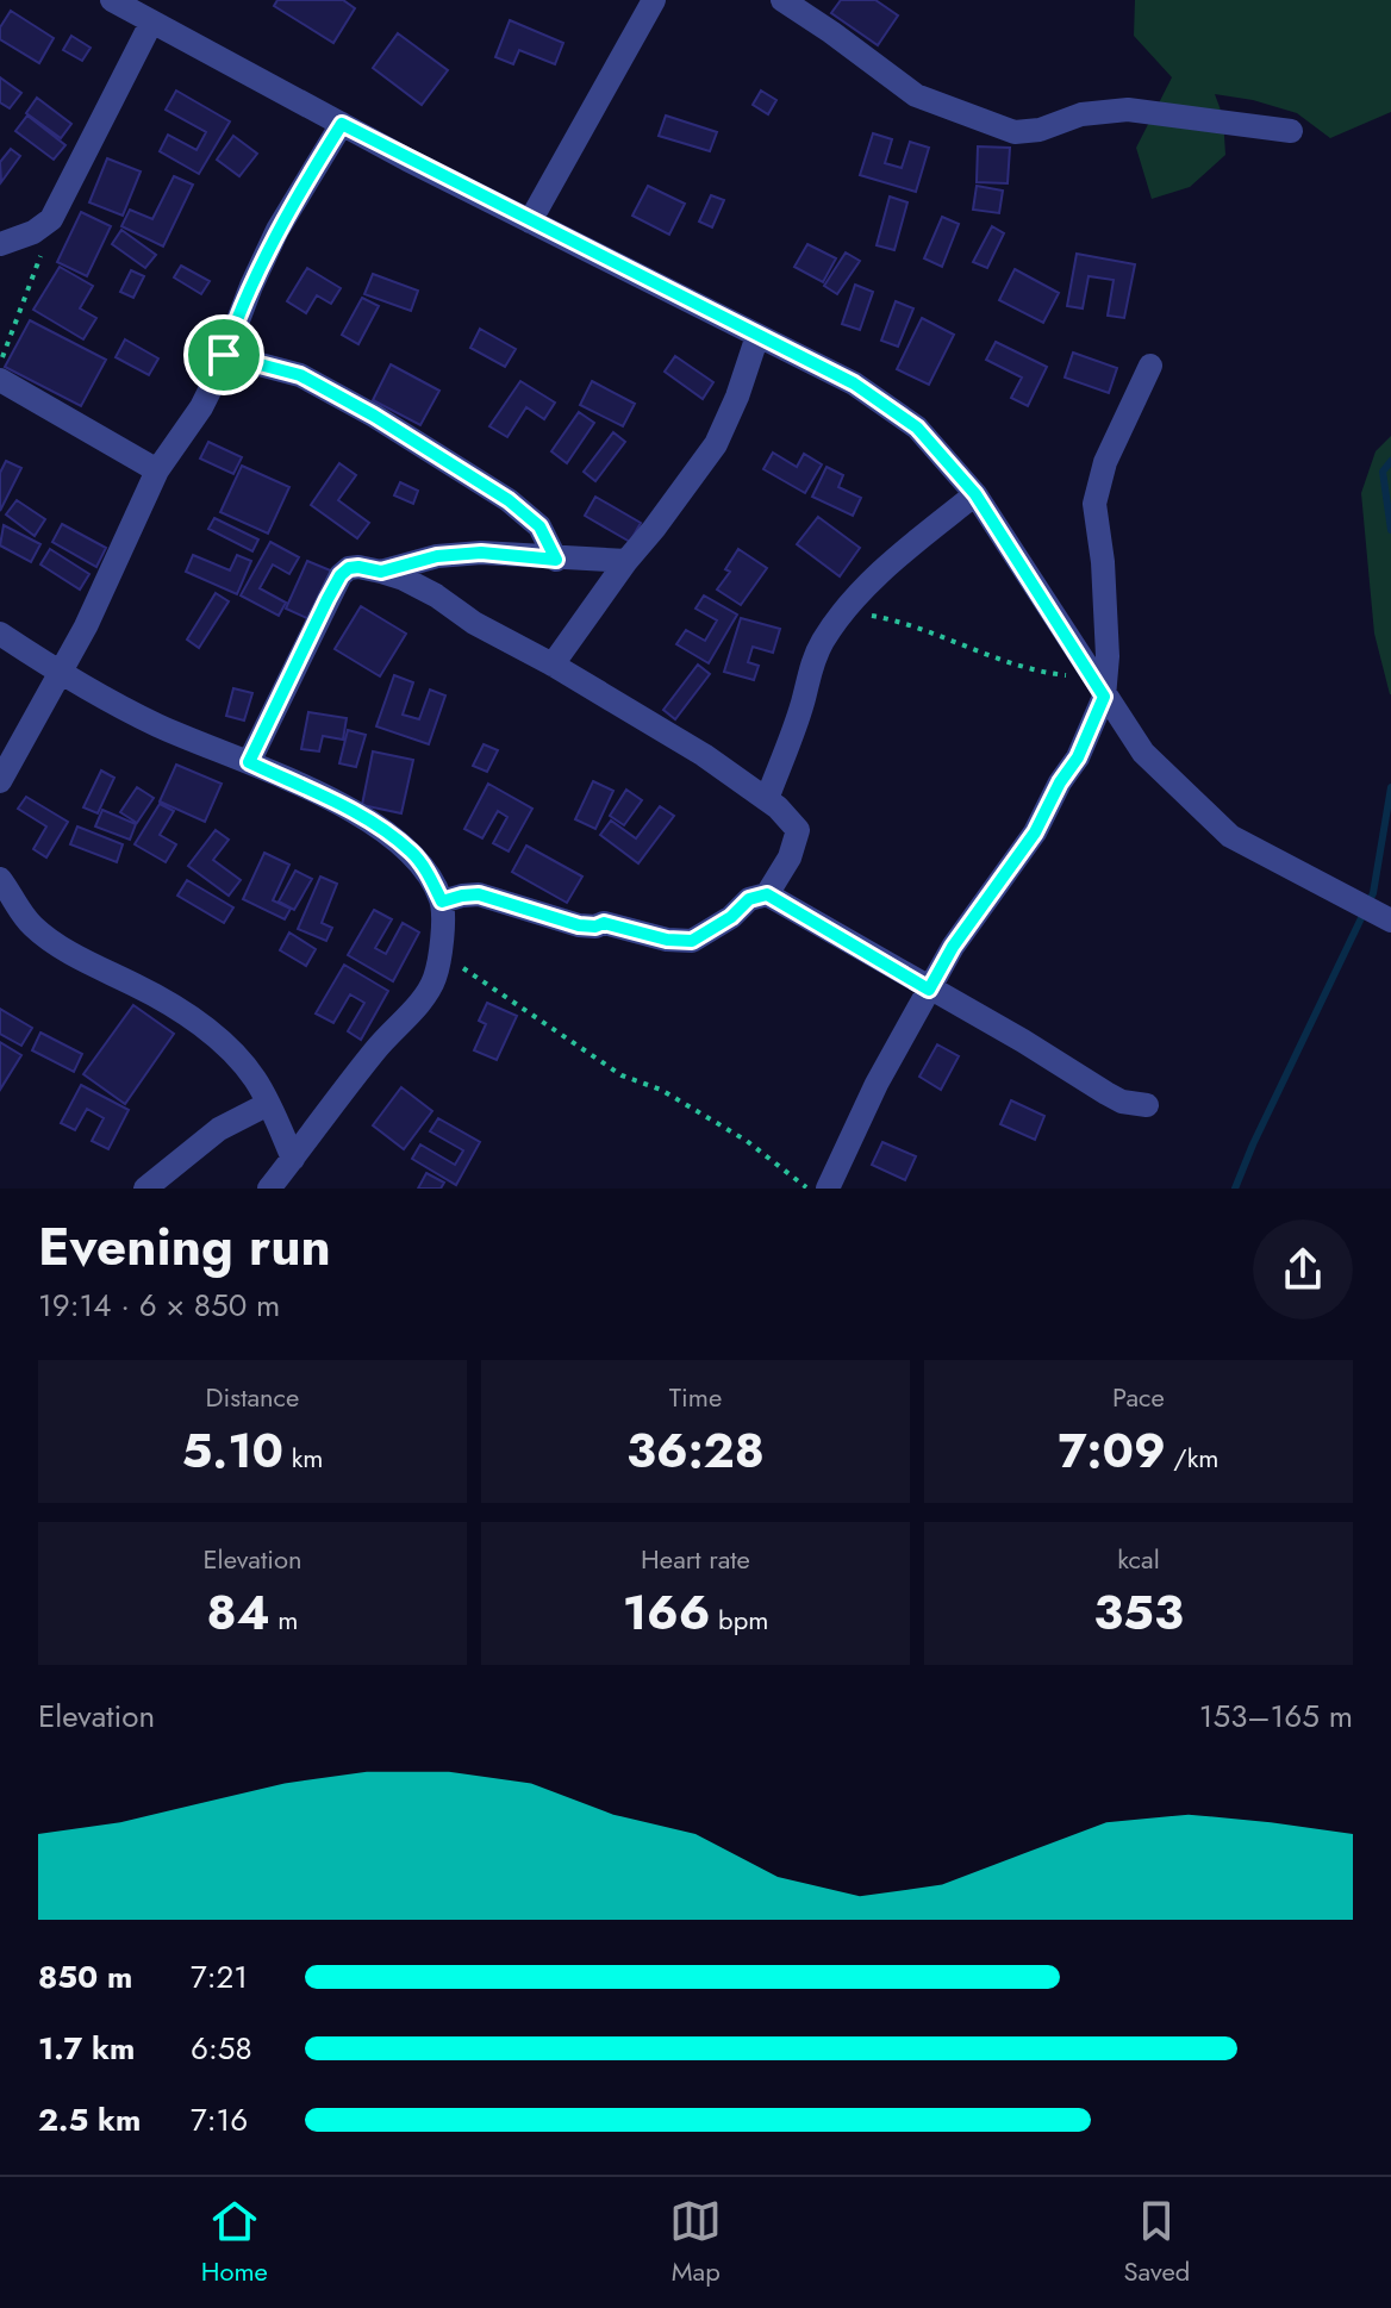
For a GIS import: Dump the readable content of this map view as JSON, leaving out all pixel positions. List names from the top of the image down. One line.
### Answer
{"page":{"heading":["Evening run","19:14 · 6 × 850 m"],"stats":[["Distance","5.10 km"],["Time","36:28"],["Pace","7:09 /km"],["Elevation","84 m"],["Heart rate","166 bpm"],["kcal","353"]],"chart":["Elevation","153–165 m"],"list":[{"name":"850 m","note":"7:21"},{"name":"1.7 km","note":"6:58"},{"name":"2.5 km","note":"7:16"}],"tabs":["Home","Map","Saved"]}}
